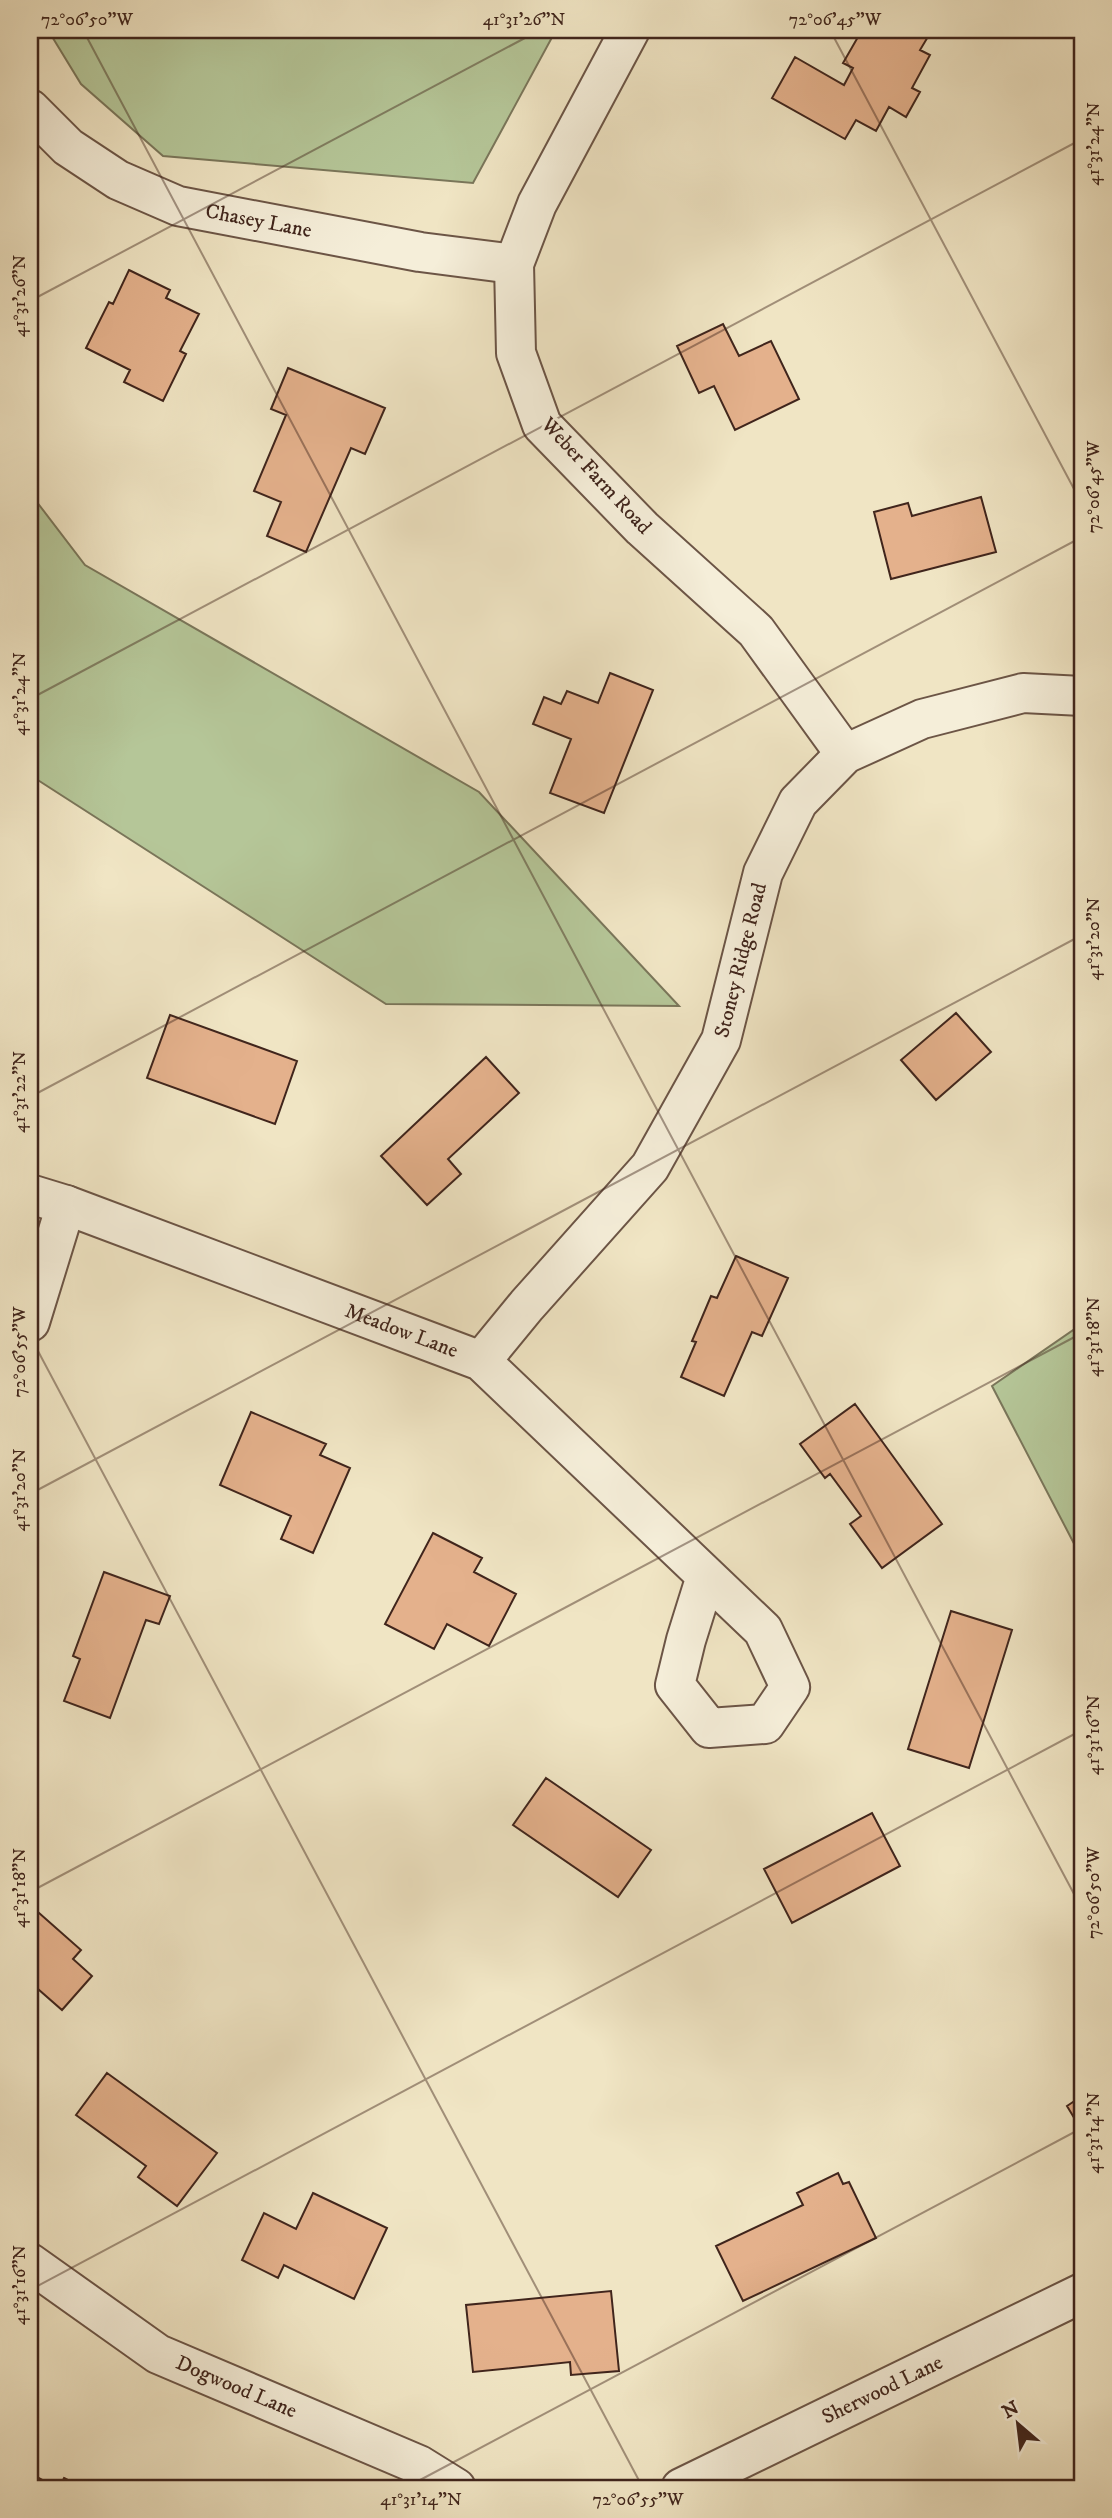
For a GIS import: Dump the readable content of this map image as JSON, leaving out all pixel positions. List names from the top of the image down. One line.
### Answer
{"streets":{"street":["Chasey Lane","Weber Farm Road","Stoney Ridge Road","Meadow Lane","Dogwood Lane","Sherwood Lane"]},"crossings":[["Chasey Lane","Weber Farm Road"],["Weber Farm Road","Stoney Ridge Road"],["Stoney Ridge Road","Meadow Lane"]],"north":"top left","coordinates":["72°06'50\"W","41°31'26\"N","72°06'45\"W","41°31'24\"N","41°31'20\"N","41°31'22\"N","41°31'18\"N","72°06'55\"W","41°31'16\"N","41°31'14\"N"]}
